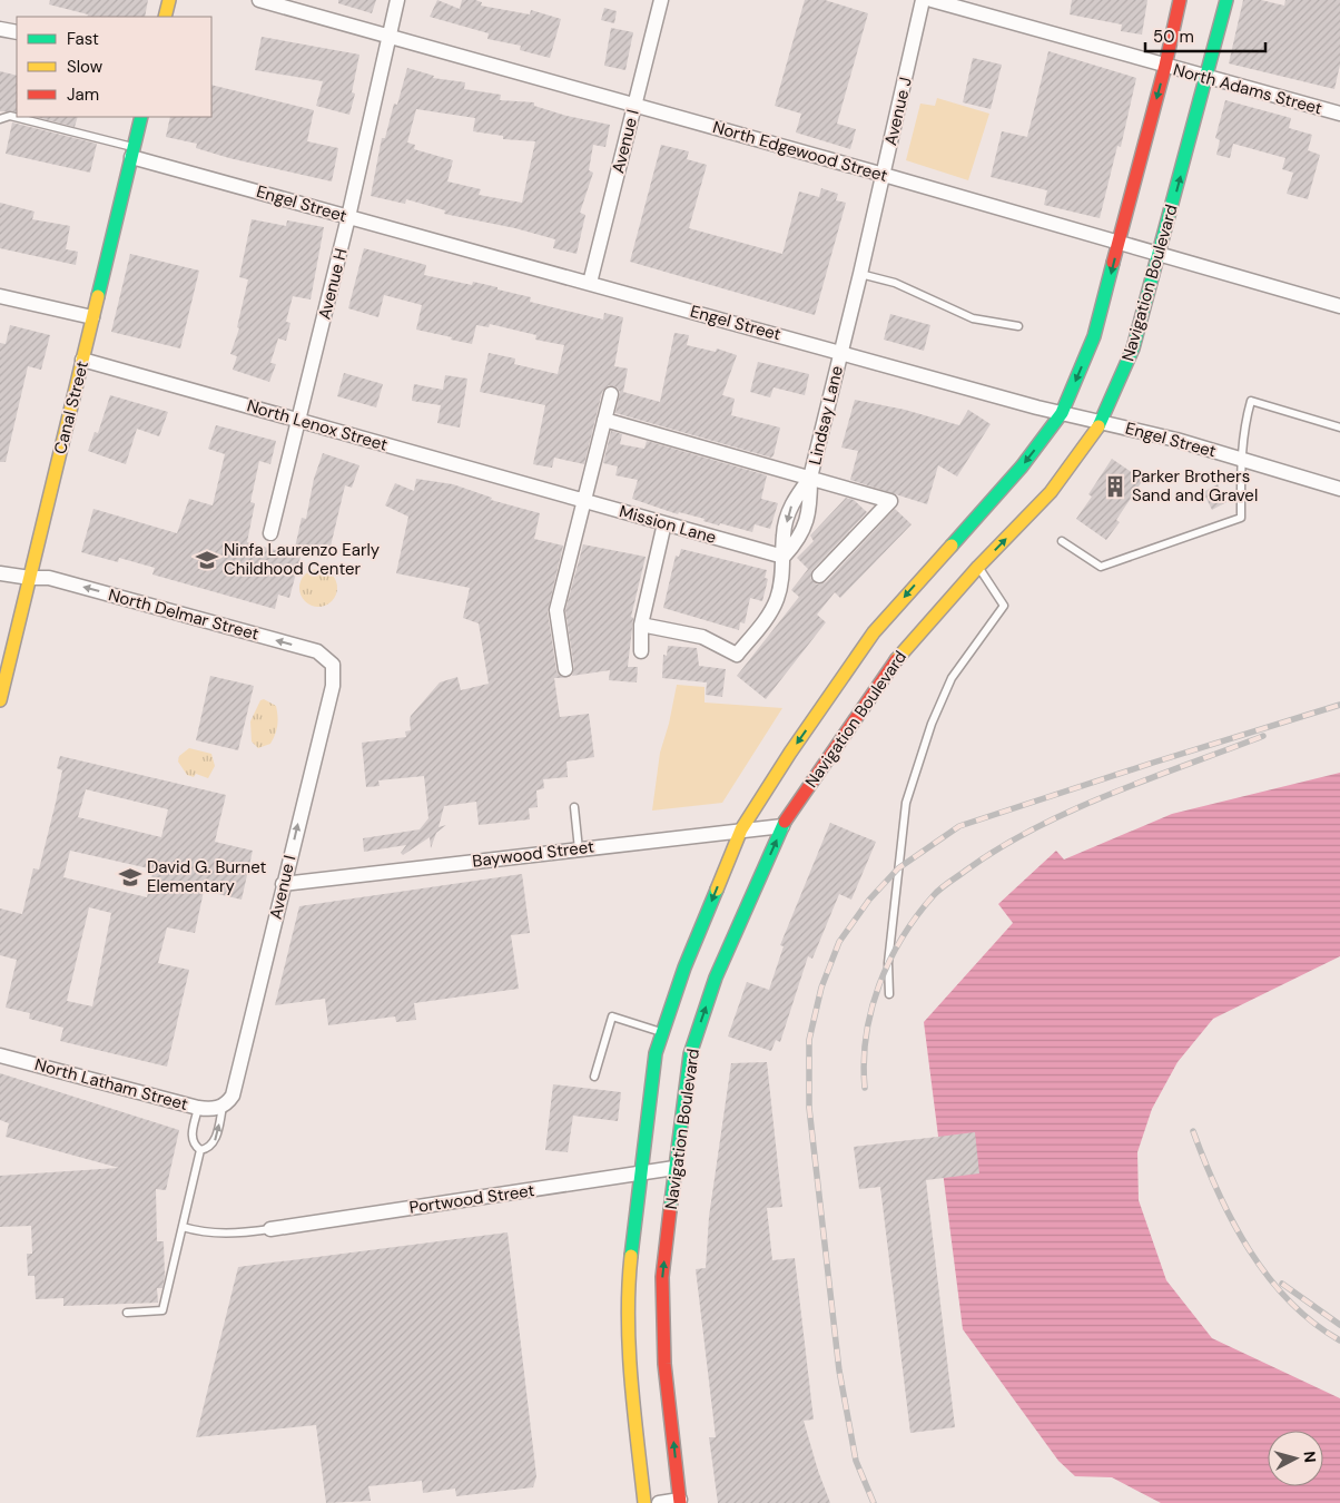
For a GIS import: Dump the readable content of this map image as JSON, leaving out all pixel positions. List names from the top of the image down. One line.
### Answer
{"streets":{"main road":["Navigation Boulevard","Canal Street"],"street":["North Adams Street","Avenue J","Avenue I","North Edgewood Street","Engel Street","Avenue H","Lindsay Lane","North Lenox Street","Mission Lane","North Delmar Street","Baywood Street","North Latham Street","Portwood Street"]},"crossings":[["North Adams Street","Navigation Boulevard"],["Avenue J","North Edgewood Street"],["Avenue J","Engel Street"],["Avenue J","Lindsay Lane"],["Avenue I","North Edgewood Street"],["Avenue I","Engel Street"],["Avenue I","North Delmar Street"],["Avenue I","Baywood Street"],["Avenue I","North Latham Street"],["North Edgewood Street","Navigation Boulevard"],["North Edgewood Street","Avenue H"],["Engel Street","Navigation Boulevard"],["Engel Street","Avenue H"],["Engel Street","Canal Street"],["Engel Street","Lindsay Lane"],["Navigation Boulevard","Baywood Street"],["Navigation Boulevard","Portwood Street"],["Avenue H","North Lenox Street"],["Canal Street","North Lenox Street"],["Canal Street","North Delmar Street"],["Lindsay Lane","Mission Lane"],["North Lenox Street","Mission Lane"]],"one_way":["North Delmar Street"],"places":{"building":["Parker Brothers Sand and Gravel"],"school or university":["Ninfa Laurenzo Early Childhood Center","David G. Burnet Elementary"]},"legend":["Fast","Slow","Jam"],"scale_bar":"50 m","north":"right"}
